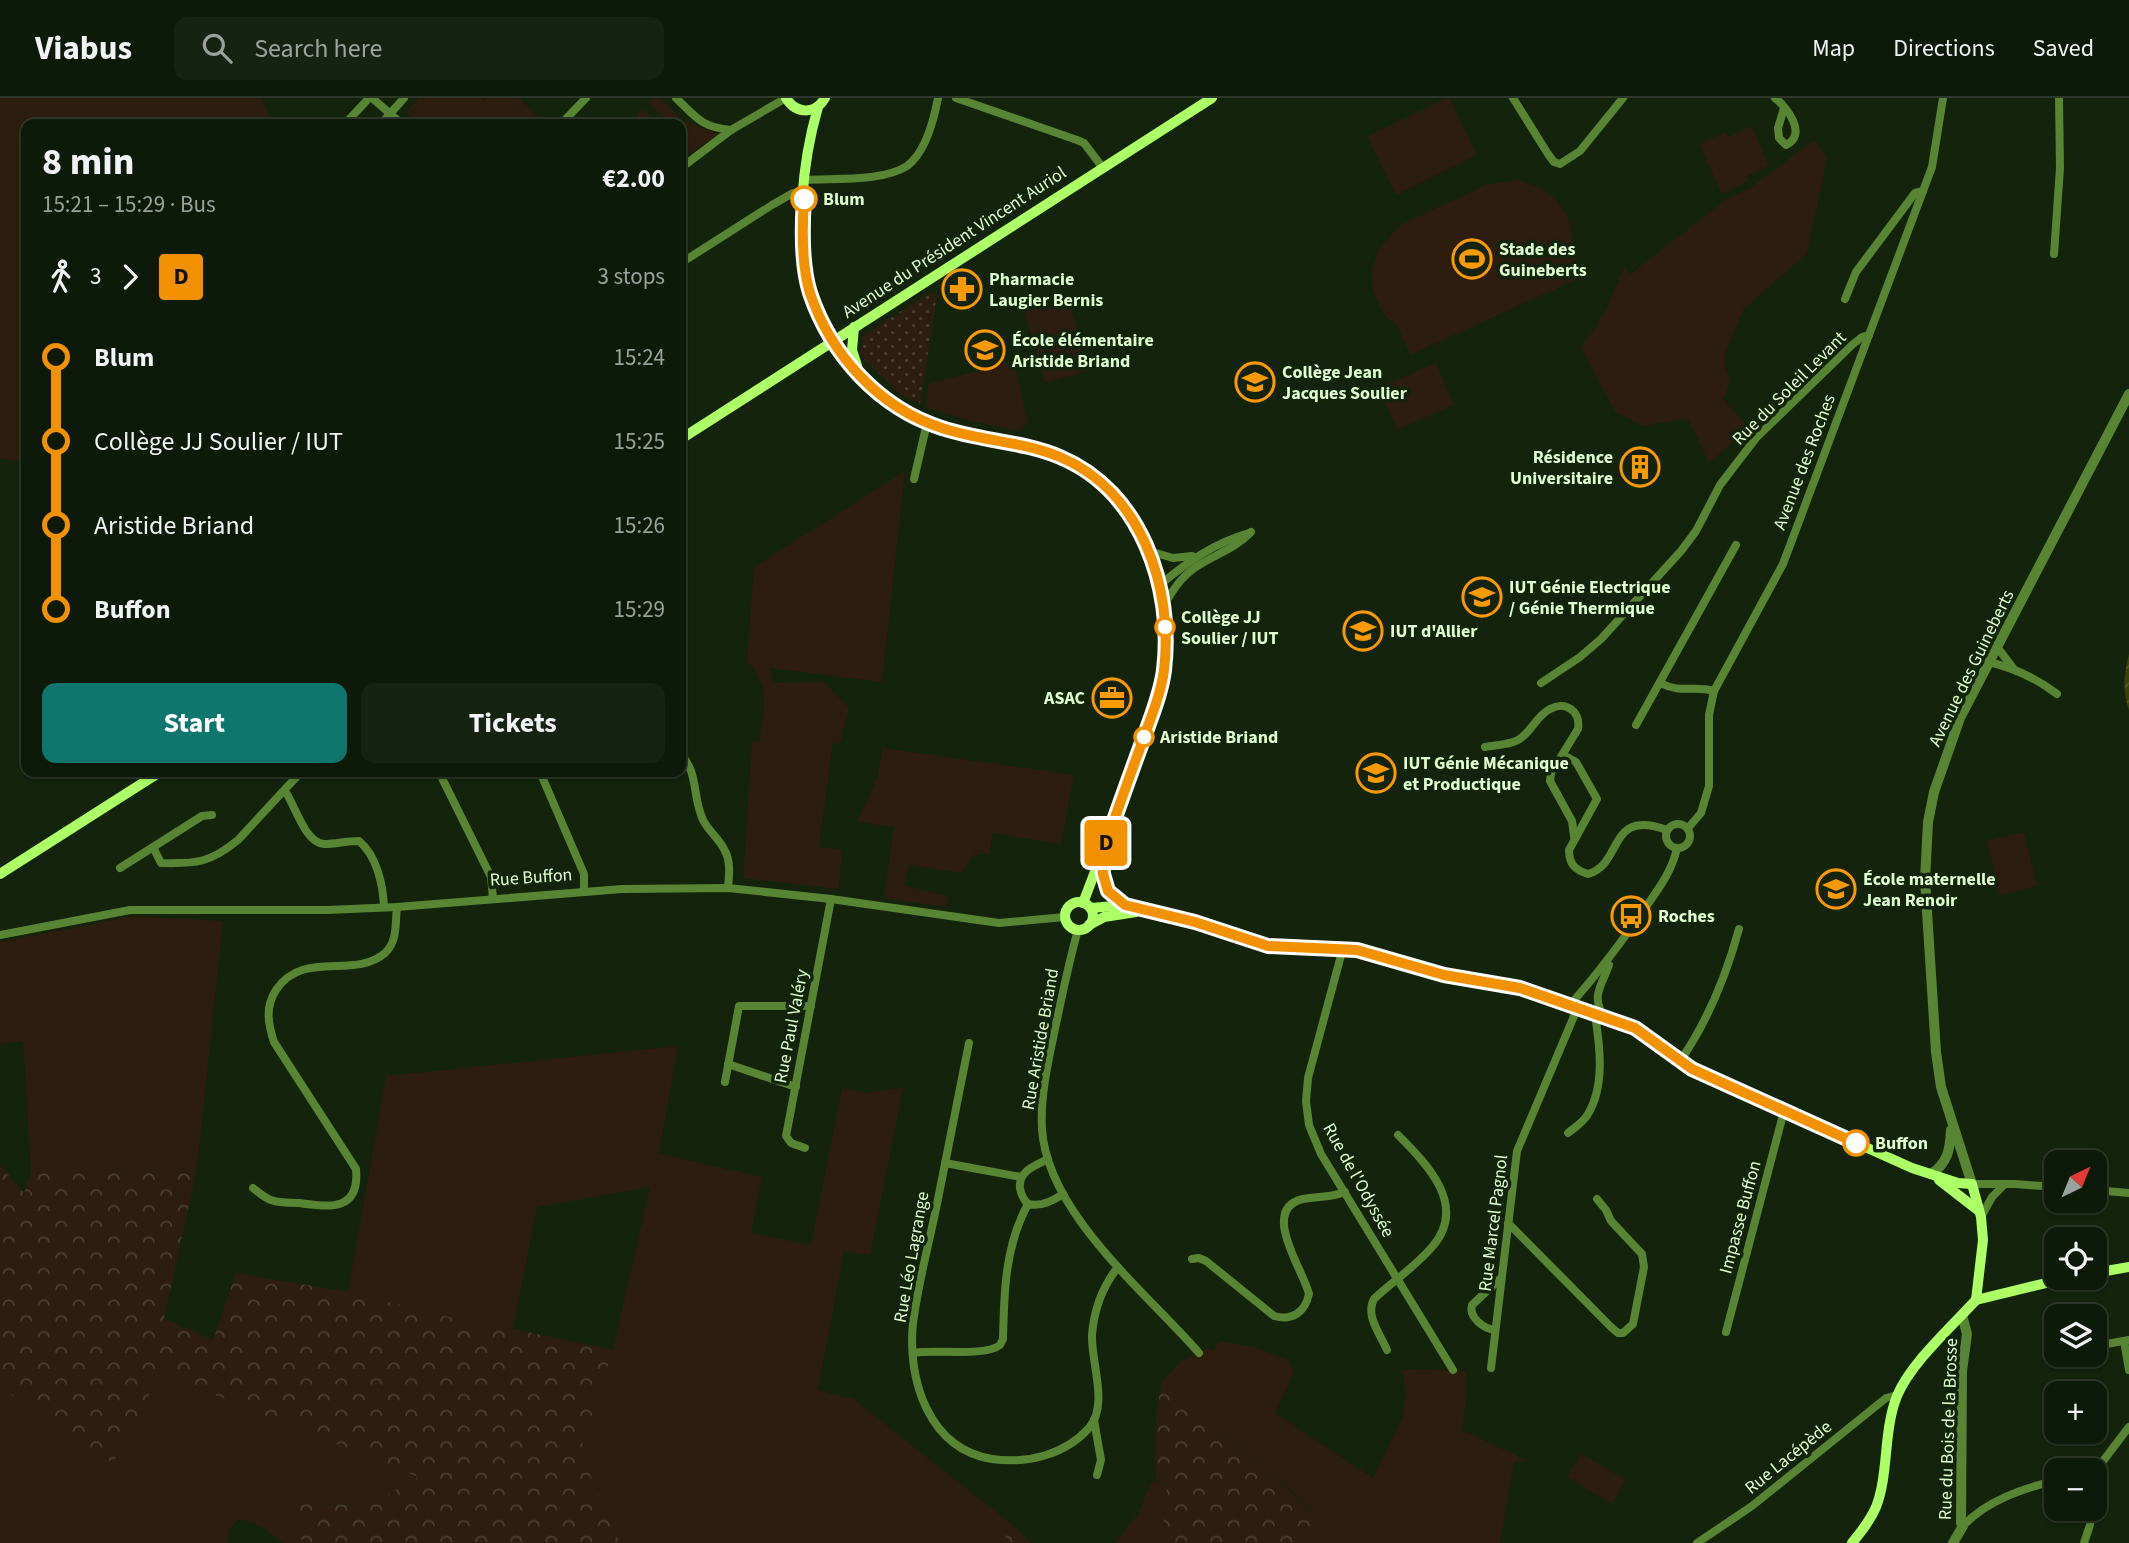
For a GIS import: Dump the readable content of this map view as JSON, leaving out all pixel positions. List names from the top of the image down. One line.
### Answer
{"streets":{"main road":["Avenue du Président Vincent Auriol"],"street":["Rue du Soleil Levant","Avenue des Roches","Avenue des Guineberts","Rue Buffon","Rue Paul Valéry","Rue Aristide Briand","Rue de l'Odyssée","Impasse Buffon","Rue Marcel Pagnol","Rue Léo Lagrange","Rue du Bois de la Brosse","Rue Lacépède"]},"crossings":[["Rue du Soleil Levant","Avenue des Roches"],["Rue Buffon","Rue Paul Valéry"],["Rue Buffon","Rue Aristide Briand"]],"places":{"other":["Blum","Collège JJ Soulier / IUT","Aristide Briand","Buffon"],"sports":["Stade des Guineberts"],"pharmacy":["Pharmacie Laugier Bernis"],"school or university":["École élémentaire Aristide Briand","Collège Jean Jacques Soulier","IUT Génie Electrique / Génie Thermique","IUT d'Allier","IUT Génie Mécanique et Productique","École maternelle Jean Renoir"],"building":["Résidence Universitaire"],"office":["ASAC"],"bus stop":["Roches"]},"lines":["bus line D"],"north":"top right","page":{"header":"Viabus","search":"Search here","nav":["Map","Directions","Saved"],"on_map":"D","heading":["8 min","15:21 – 15:29 · Bus","€2.00"],"legs":["3","D","3 stops"],"list":[{"name":"Blum","value":"15:24"},{"name":"Collège JJ Soulier / IUT","value":"15:25"},{"name":"Aristide Briand","value":"15:26"},{"name":"Buffon","value":"15:29"}],"buttons":["Start","Tickets"],"map_buttons":["+","−"]}}
